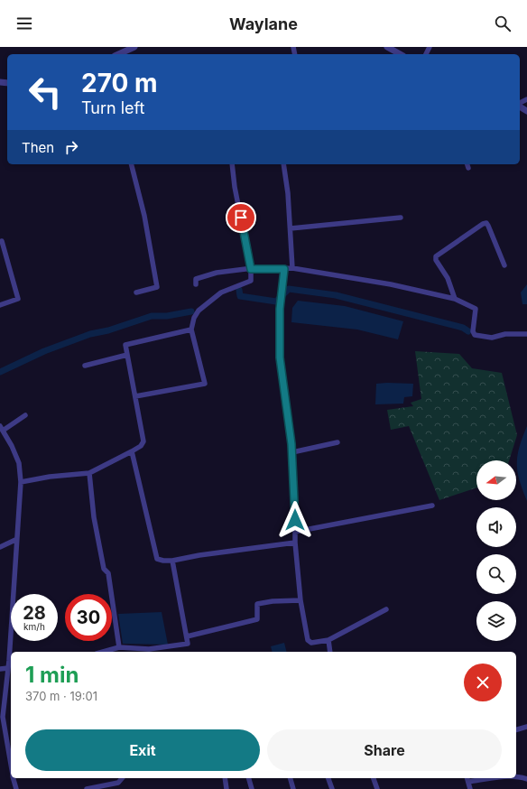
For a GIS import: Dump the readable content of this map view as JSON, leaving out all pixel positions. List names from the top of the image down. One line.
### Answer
{"north":"left","page":{"header":"Waylane","turn":["270 m","Turn left"],"then":"Then","speed":"28 km/h","limit":"30","heading":["1 min","370 m · 19:01"],"buttons":["Exit","Share"]}}
